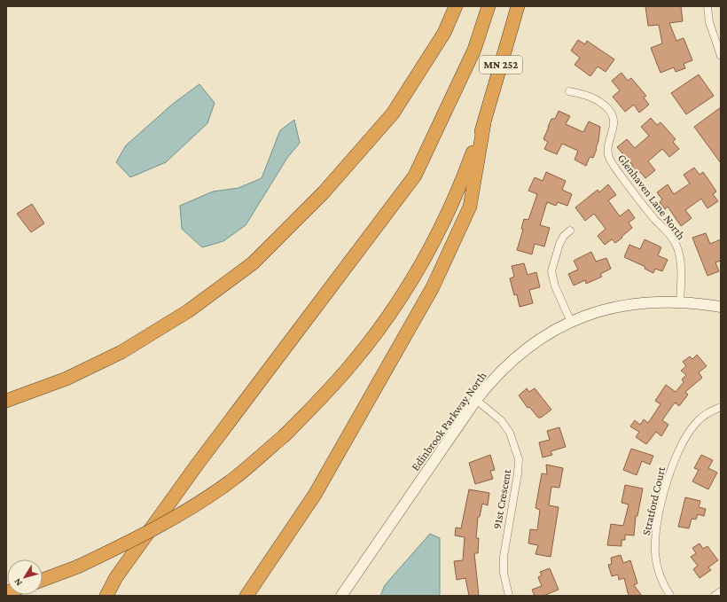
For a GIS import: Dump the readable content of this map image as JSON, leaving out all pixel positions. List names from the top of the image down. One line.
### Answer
{"streets":{"highway":["MN 252"],"street":["Glenhaven Lane North","Edinbrook Parkway North","91st Crescent","Stratford Court"]},"crossings":[["Glenhaven Lane North","Edinbrook Parkway North"],["Edinbrook Parkway North","91st Crescent"]],"north":"bottom left"}
